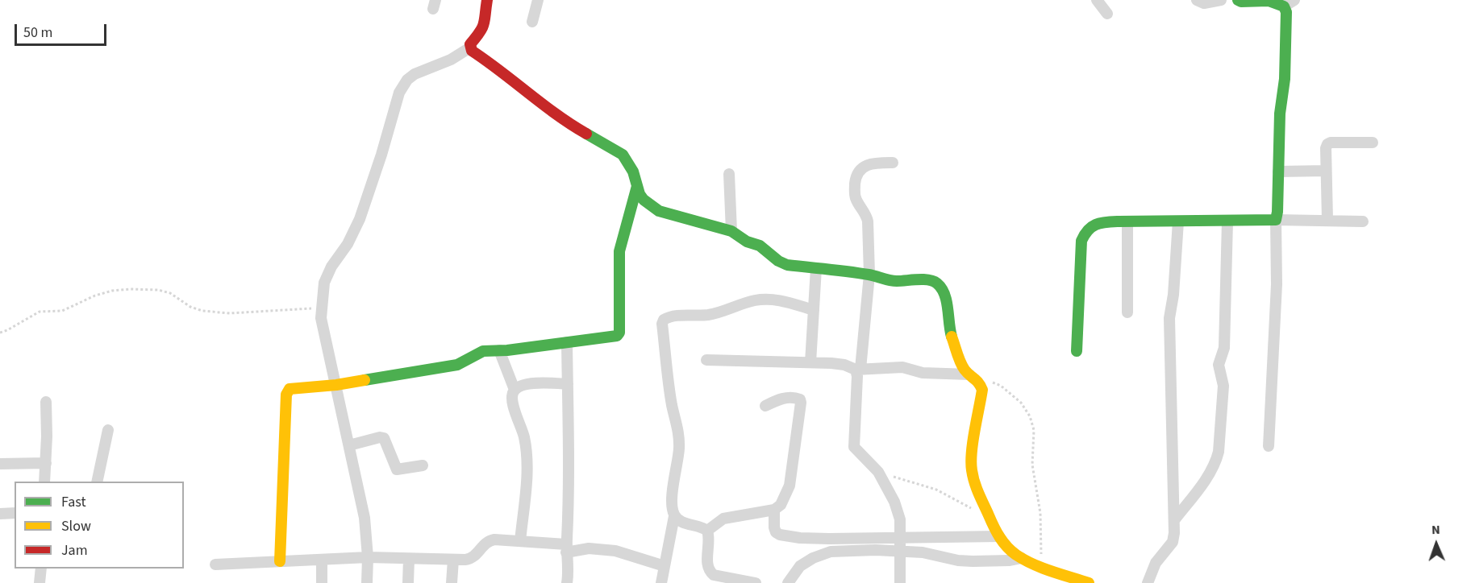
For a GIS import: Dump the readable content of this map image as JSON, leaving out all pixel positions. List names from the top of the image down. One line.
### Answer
{"legend":["Fast","Slow","Jam"],"scale_bar":"50 m","north":"top"}
